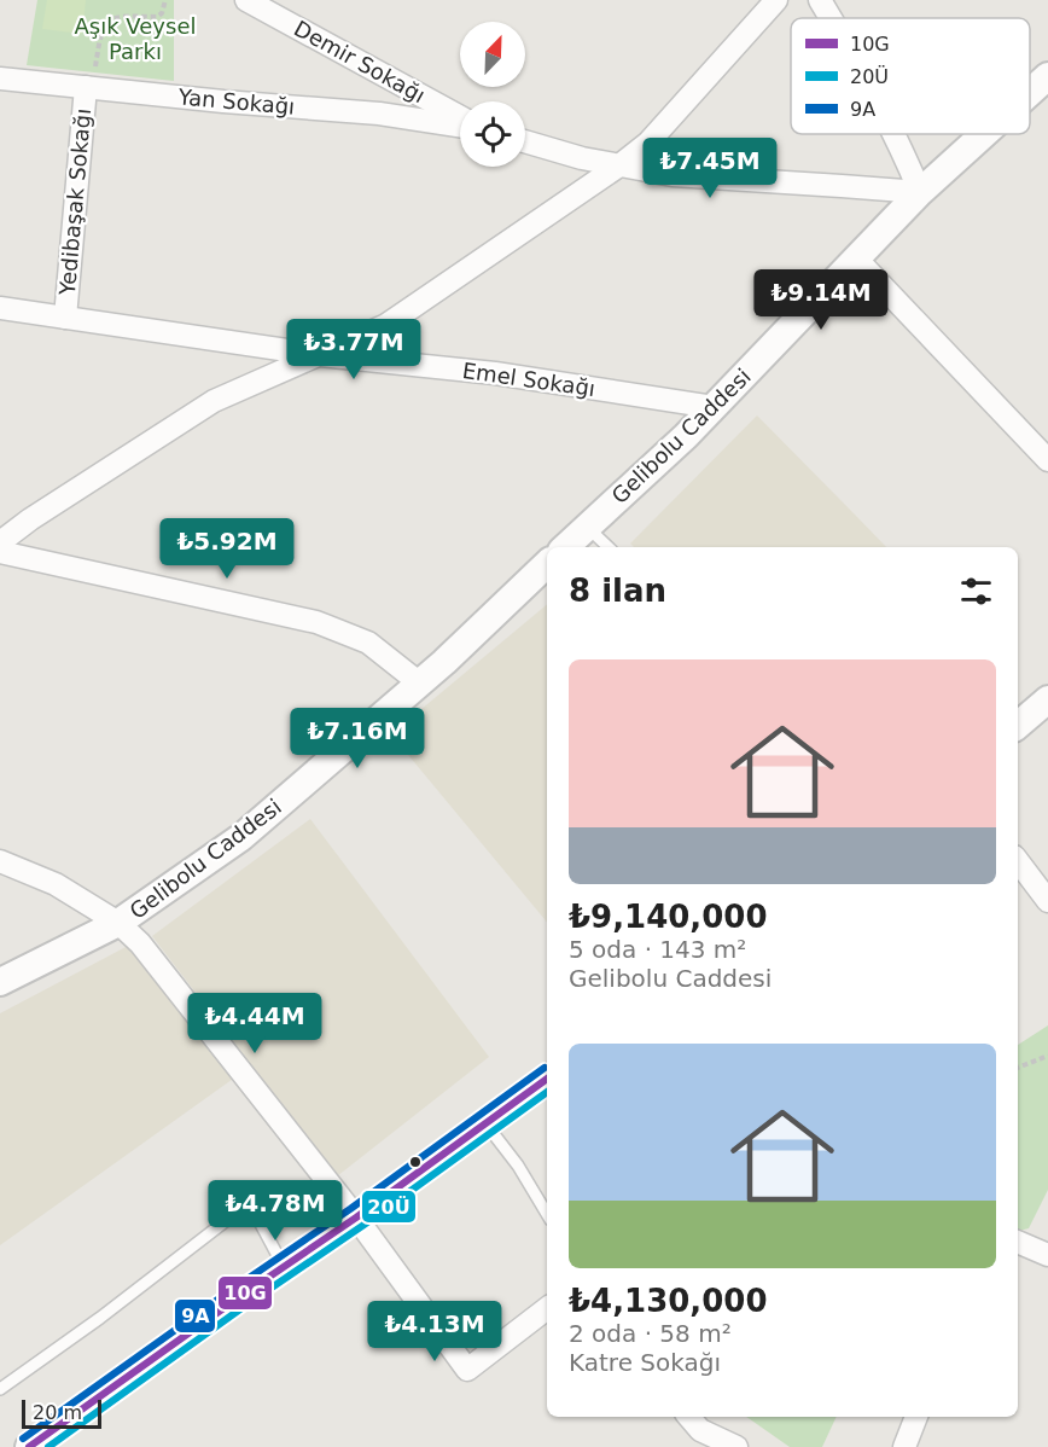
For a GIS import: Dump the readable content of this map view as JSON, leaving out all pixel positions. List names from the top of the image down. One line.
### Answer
{"streets":{"street":["Demir Sokağı","Yan Sokağı","Yedibaşak Sokağı","Emel Sokağı","Gelibolu Caddesi"]},"crossings":[["Yan Sokağı","Yedibaşak Sokağı"],["Yedibaşak Sokağı","Emel Sokağı"],["Emel Sokağı","Gelibolu Caddesi"]],"parks":["Aşık Veysel Parkı"],"lines":["transit line 9A","transit line 10G","transit line 20Ü"],"legend":["10G","20Ü","9A"],"scale_bar":"20 m","north":"top right","page":{"price":["₺7.45M","₺9.14M","₺3.77M","₺5.92M","₺7.16M","₺4.44M","₺4.78M","₺4.13M"],"heading":"8 ilan","list":[{"name":"₺9,140,000","note":"5 oda · 143 m² · Gelibolu Caddesi"},{"name":"₺4,130,000","note":"2 oda · 58 m² · Katre Sokağı"}],"scale":"20 m"}}
